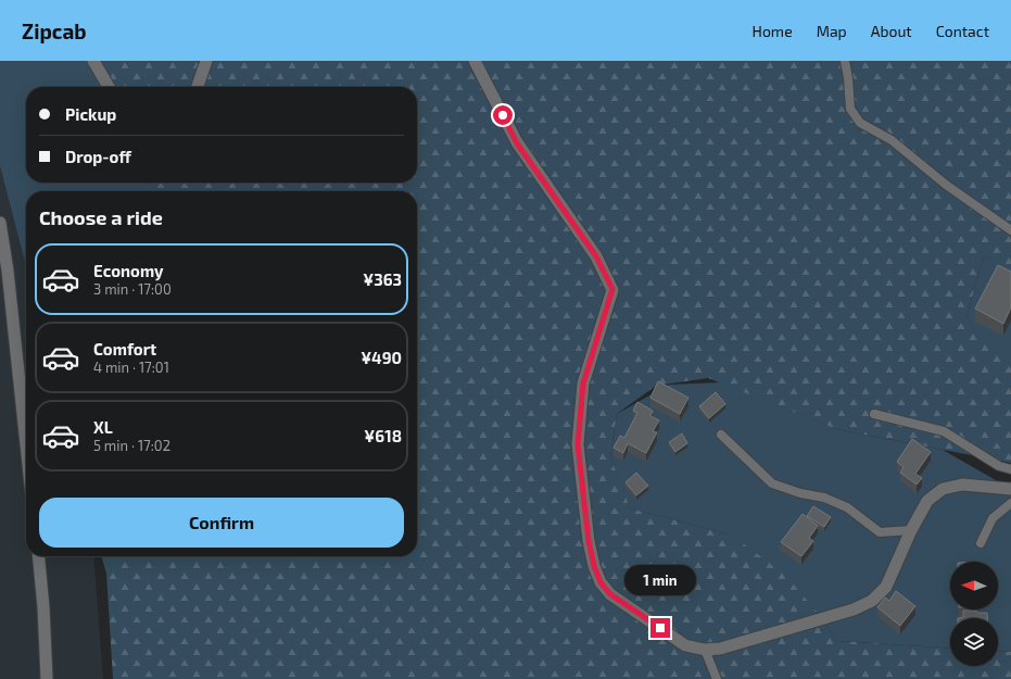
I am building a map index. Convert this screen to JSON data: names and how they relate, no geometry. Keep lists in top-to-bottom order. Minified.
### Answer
{"north":"left","page":{"header":"Zipcab","nav":["Home","Map","About","Contact"],"banner":["Pickup","Drop-off"],"heading":"Choose a ride","list":[{"name":"Economy","note":"3 min · 17:00","value":"¥363"},{"name":"Comfort","note":"4 min · 17:01","value":"¥490"},{"name":"XL","note":"5 min · 17:02","value":"¥618"}],"buttons":"Confirm","bubble":"1 min"}}
